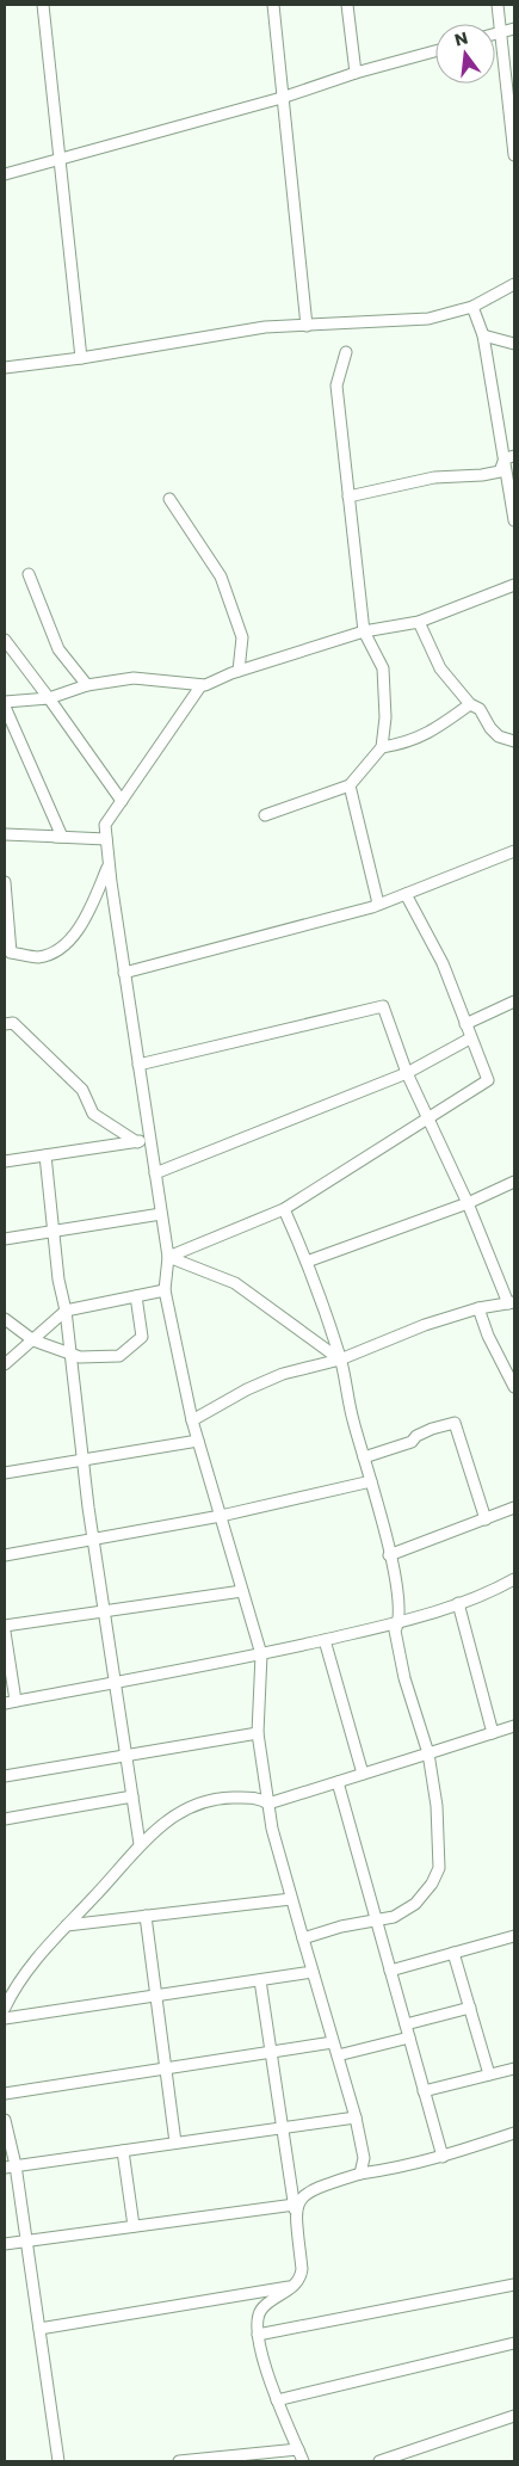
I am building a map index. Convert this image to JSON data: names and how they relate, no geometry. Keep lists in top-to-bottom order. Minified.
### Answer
{"north":"top"}
